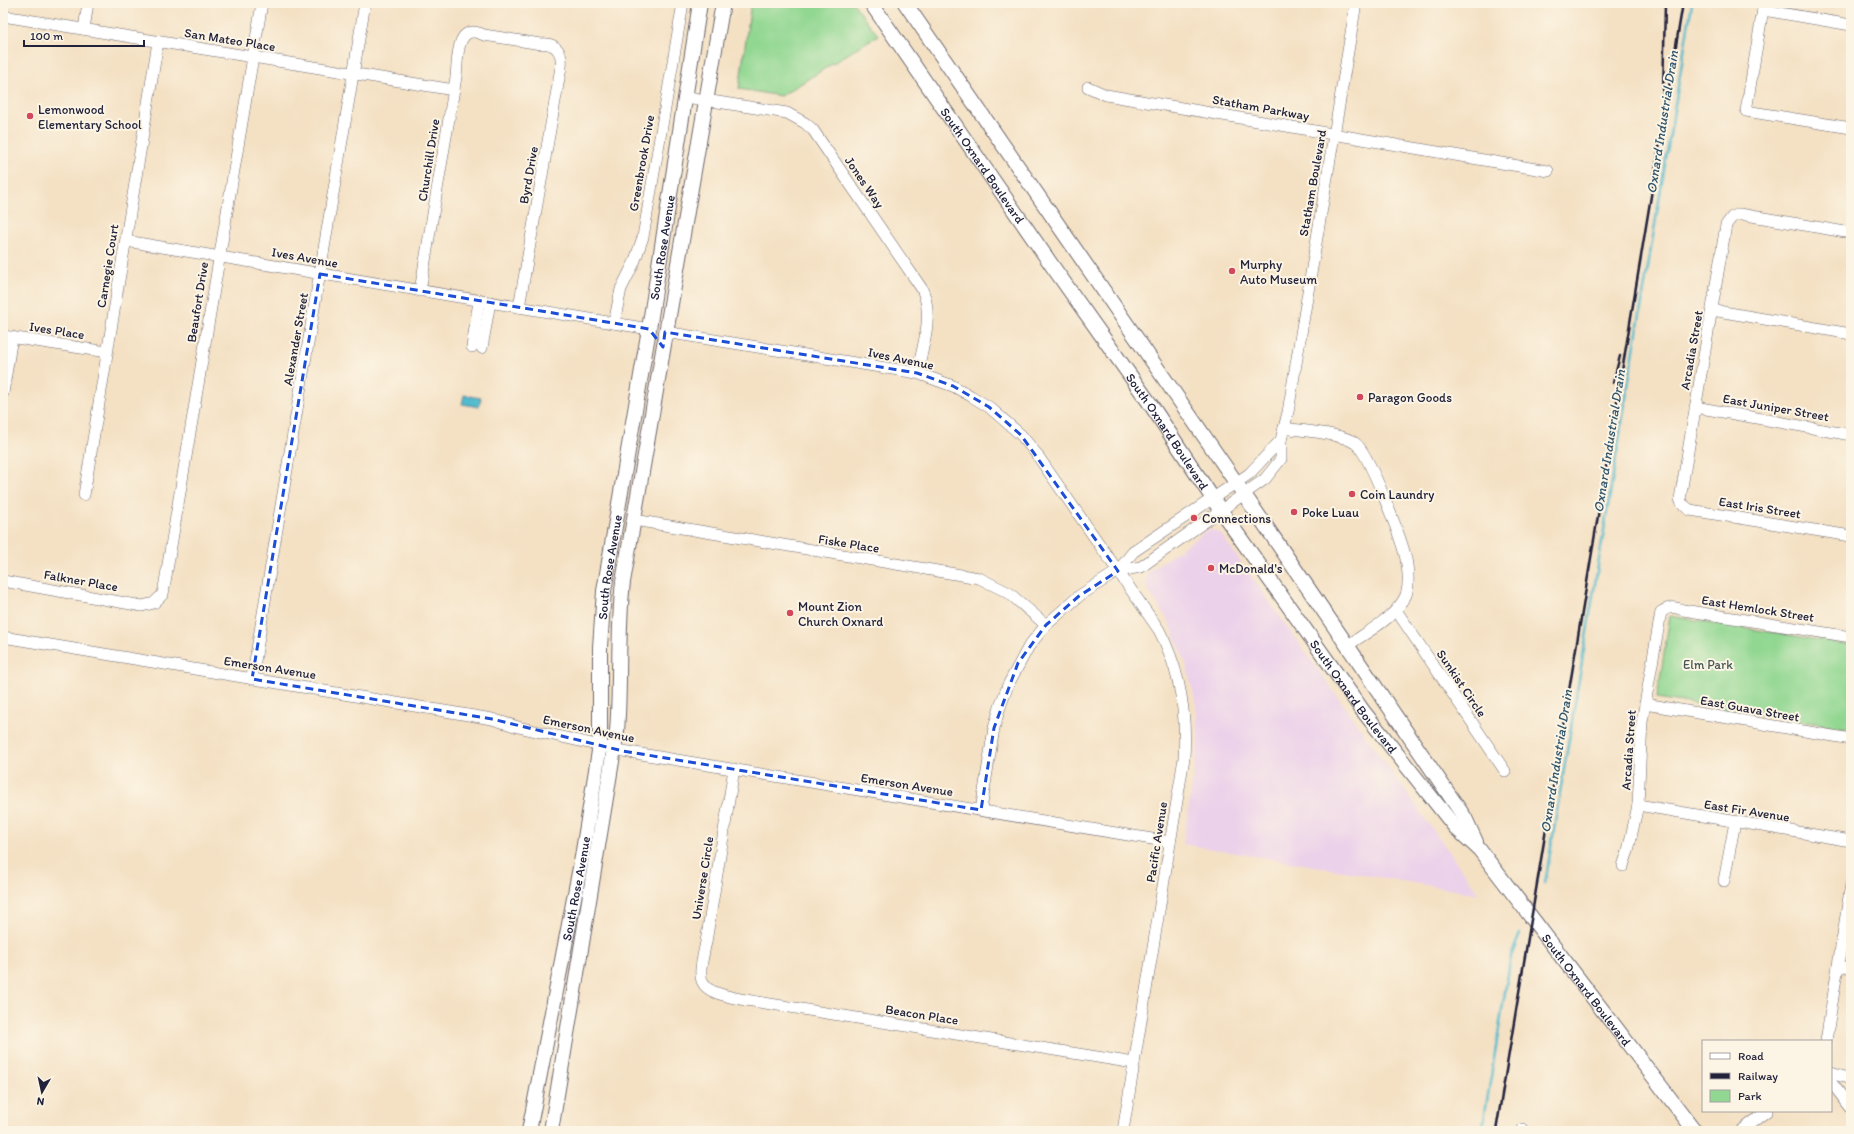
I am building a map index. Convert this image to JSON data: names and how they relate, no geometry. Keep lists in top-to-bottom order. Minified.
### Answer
{"streets":{"main road":["South Oxnard Boulevard","South Rose Avenue"],"street":["San Mateo Place","Statham Parkway","Churchill Drive","Greenbrook Drive","Byrd Drive","Jones Way","Statham Boulevard","Ives Avenue","Carnegie Court","Beaufort Drive","Ives Place","Alexander Street","Arcadia Street","East Juniper Street","East Iris Street","Fiske Place","Falkner Place","East Hemlock Street","Emerson Avenue","Sunkist Circle","East Guava Street","East Fir Avenue","Pacific Avenue","Universe Circle","Beacon Place"]},"crossings":[["San Mateo Place","Churchill Drive"],["San Mateo Place","Carnegie Court"],["San Mateo Place","Beaufort Drive"],["San Mateo Place","Alexander Street"],["Statham Parkway","Statham Boulevard"],["Churchill Drive","Byrd Drive"],["Churchill Drive","Ives Avenue"],["Greenbrook Drive","Ives Avenue"],["South Oxnard Boulevard","Statham Boulevard"],["Byrd Drive","Ives Avenue"],["Jones Way","South Rose Avenue"],["Jones Way","Ives Avenue"],["Statham Boulevard","Ives Avenue"],["Statham Boulevard","Fiske Place"],["Statham Boulevard","Emerson Avenue"],["Statham Boulevard","Pacific Avenue"],["South Rose Avenue","Ives Avenue"],["South Rose Avenue","Fiske Place"],["South Rose Avenue","Emerson Avenue"],["Ives Avenue","Carnegie Court"],["Ives Avenue","Beaufort Drive"],["Ives Avenue","Alexander Street"],["Ives Avenue","Pacific Avenue"],["Carnegie Court","Ives Place"],["Beaufort Drive","Falkner Place"],["Alexander Street","Emerson Avenue"],["Arcadia Street","East Juniper Street"],["Arcadia Street","East Iris Street"],["Arcadia Street","East Hemlock Street"],["Arcadia Street","East Guava Street"],["Arcadia Street","East Fir Avenue"],["Emerson Avenue","Pacific Avenue"],["Emerson Avenue","Universe Circle"],["Pacific Avenue","Beacon Place"],["Universe Circle","Beacon Place"]],"water":["Oxnard Industrial Drain"],"parks":["Elm Park"],"places":["Lemonwood Elementary School","Murphy Auto Museum","Paragon Goods","Coin Laundry","Poke Luau","Connections","McDonald's","Mount Zion Church Oxnard"],"legend":["Road","Railway","Park"],"scale_bar":"100 m","north":"bottom"}
